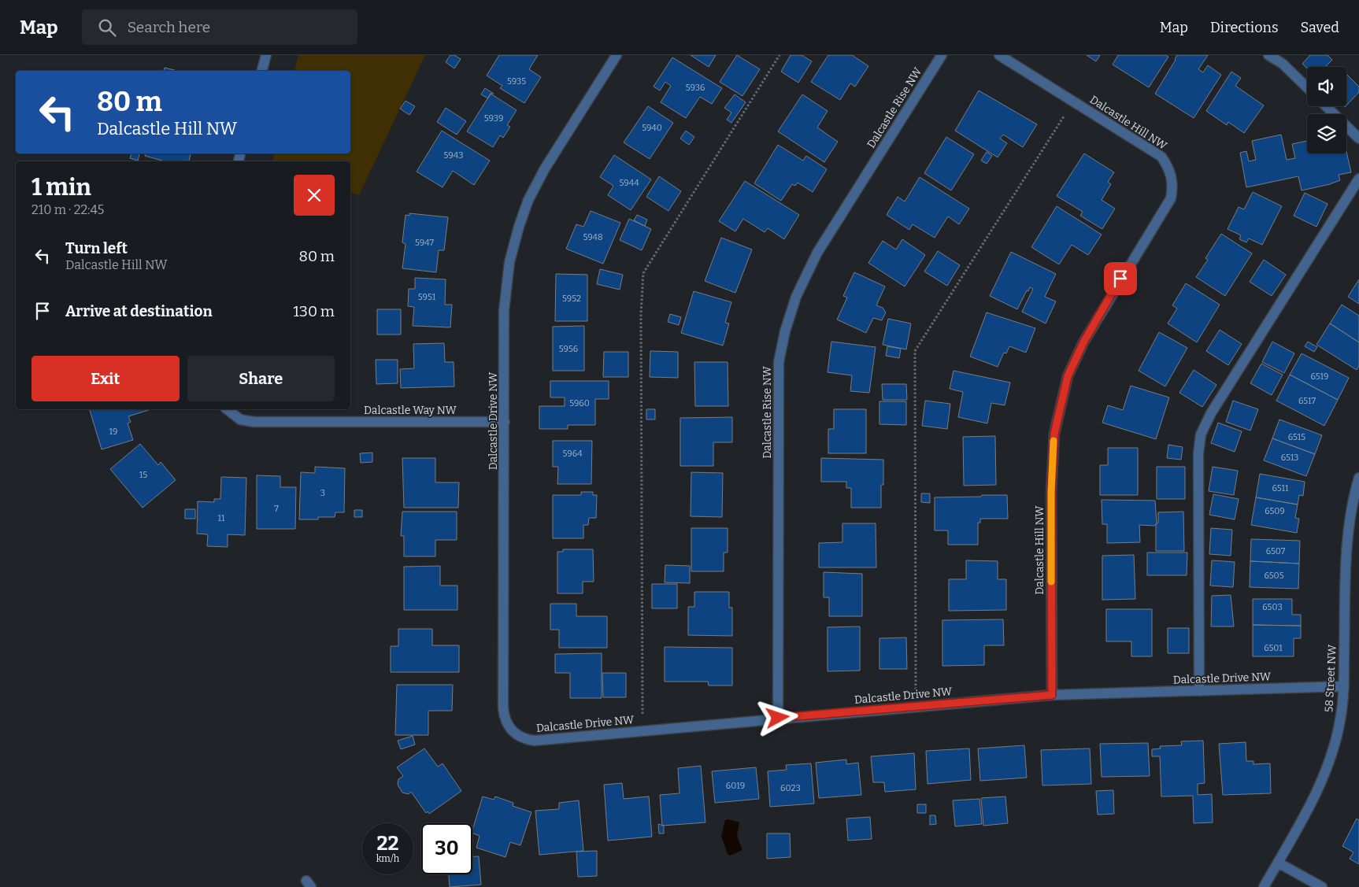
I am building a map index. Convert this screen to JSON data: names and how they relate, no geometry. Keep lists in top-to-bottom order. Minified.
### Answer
{"streets":{"street":["Dalcastle Rise NW","Dalcastle Hill NW","Dalcastle Way NW","Dalcastle Drive NW","58 Street NW"]},"crossings":[["Dalcastle Rise NW","Dalcastle Drive NW"],["Dalcastle Hill NW","Dalcastle Drive NW"],["Dalcastle Way NW","Dalcastle Drive NW"],["Dalcastle Drive NW","58 Street NW"]],"house_numbers":["5935","5936","5939","5940","5943","5944","5948","5947","5951","5952","5956","6519","6517","5960","19","6515","5964","6513","15","6511","3","7","6509","11","6507","6505","6503","6501","6019","6023"],"page":{"header":"Map","search":"Search here","nav":["Map","Directions","Saved"],"turn":["80 m","Dalcastle Hill NW"],"heading":["1 min","210 m · 22:45"],"list":[{"name":"Turn left","note":"Dalcastle Hill NW","value":"80 m"},{"name":"Arrive at destination","value":"130 m"}],"buttons":["Exit","Share"],"speed":"22 km/h","limit":"30"}}
